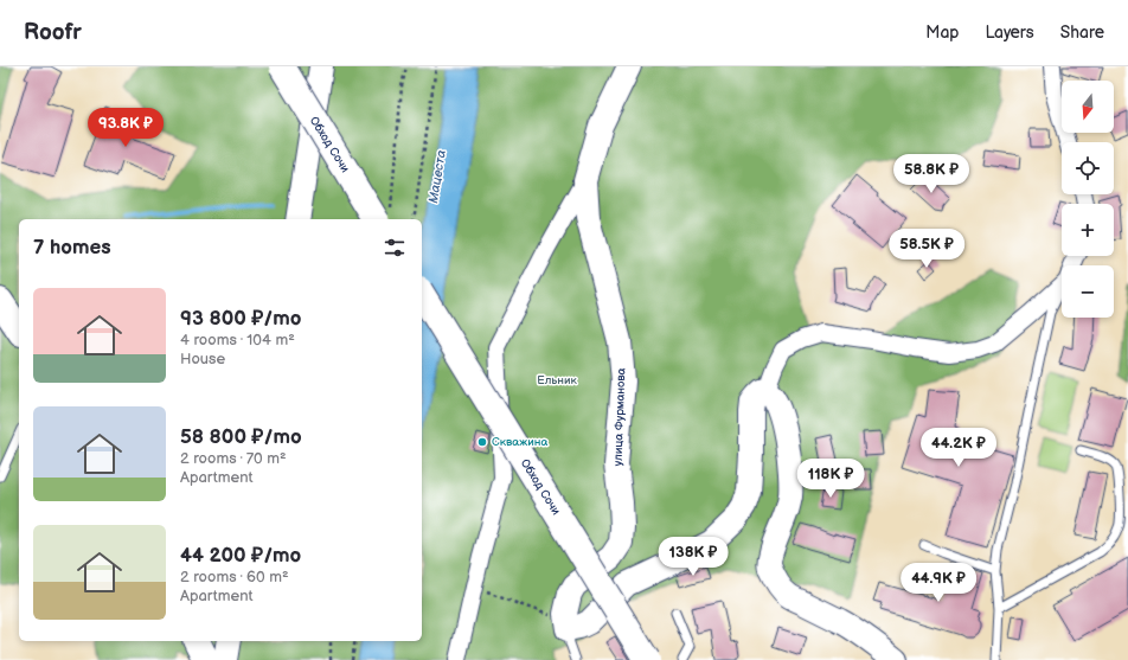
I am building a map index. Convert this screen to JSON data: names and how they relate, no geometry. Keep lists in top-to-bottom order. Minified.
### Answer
{"streets":{"highway":["Обход Сочи"],"street":["улица Фурманова"]},"water":["Мацеста"],"parks":["Ельник"],"places":["Скважина"],"north":"bottom","page":{"header":"Roofr","nav":["Map","Layers","Share"],"map_buttons":["+","−"],"price":["93.8K ₽","58.8K ₽","58.5K ₽","44.2K ₽","118K ₽","138K ₽","44.9K ₽"],"heading":"7 homes","list":[{"name":"93 800 ₽/mo","note":"4 rooms · 104 m² · House"},{"name":"58 800 ₽/mo","note":"2 rooms · 70 m² · Apartment"},{"name":"44 200 ₽/mo","note":"2 rooms · 60 m² · Apartment"}]}}
